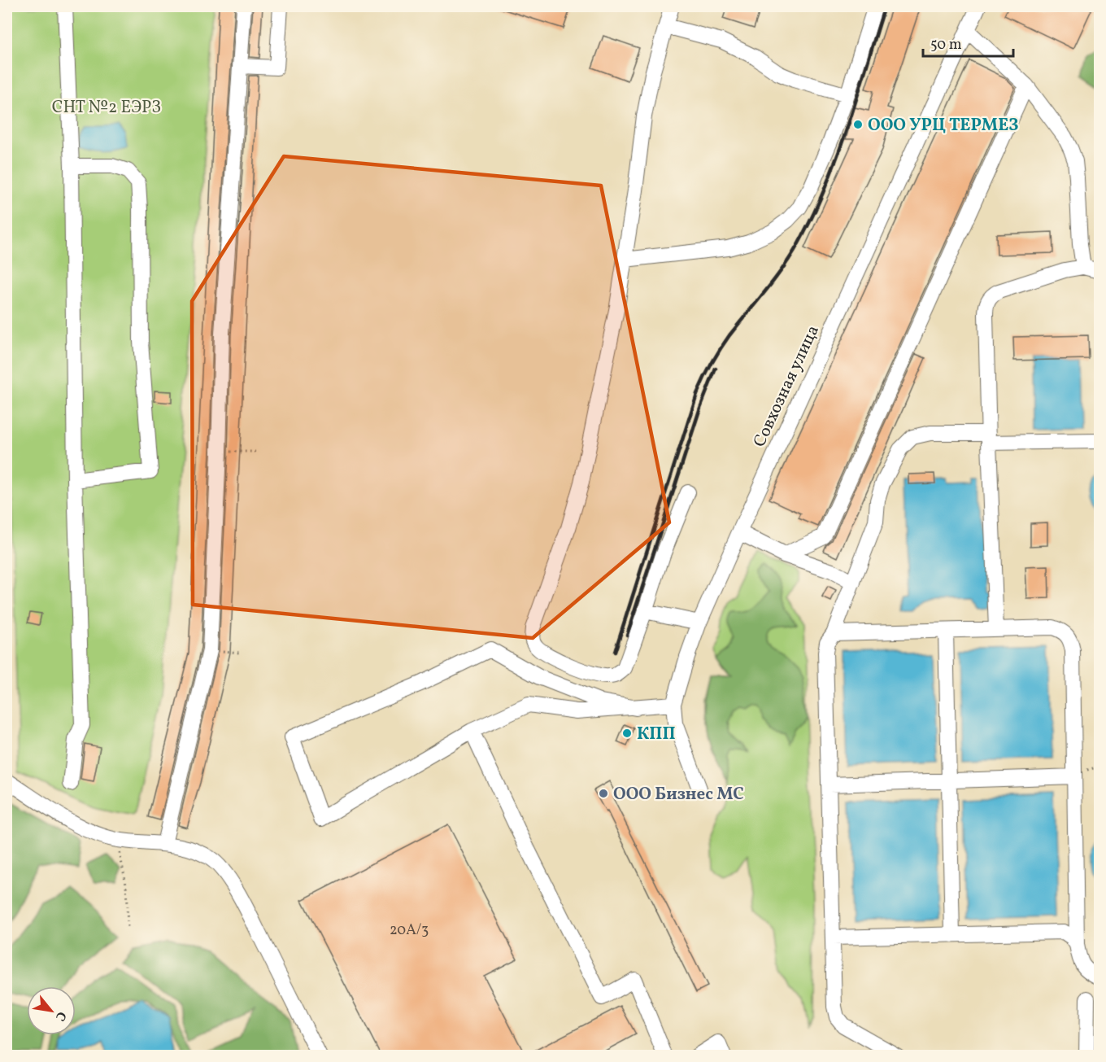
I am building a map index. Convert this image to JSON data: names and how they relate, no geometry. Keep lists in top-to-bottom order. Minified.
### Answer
{"streets":{"street":["Совхозная улица"]},"parks":["СНТ №2 ЕЭРЗ"],"places":["ООО УРЦ ТЕРМЕЗ","КПП","ООО Бизнес МС"],"house_numbers":["20А/3"],"scale_bar":"50 m","north":"bottom right"}
